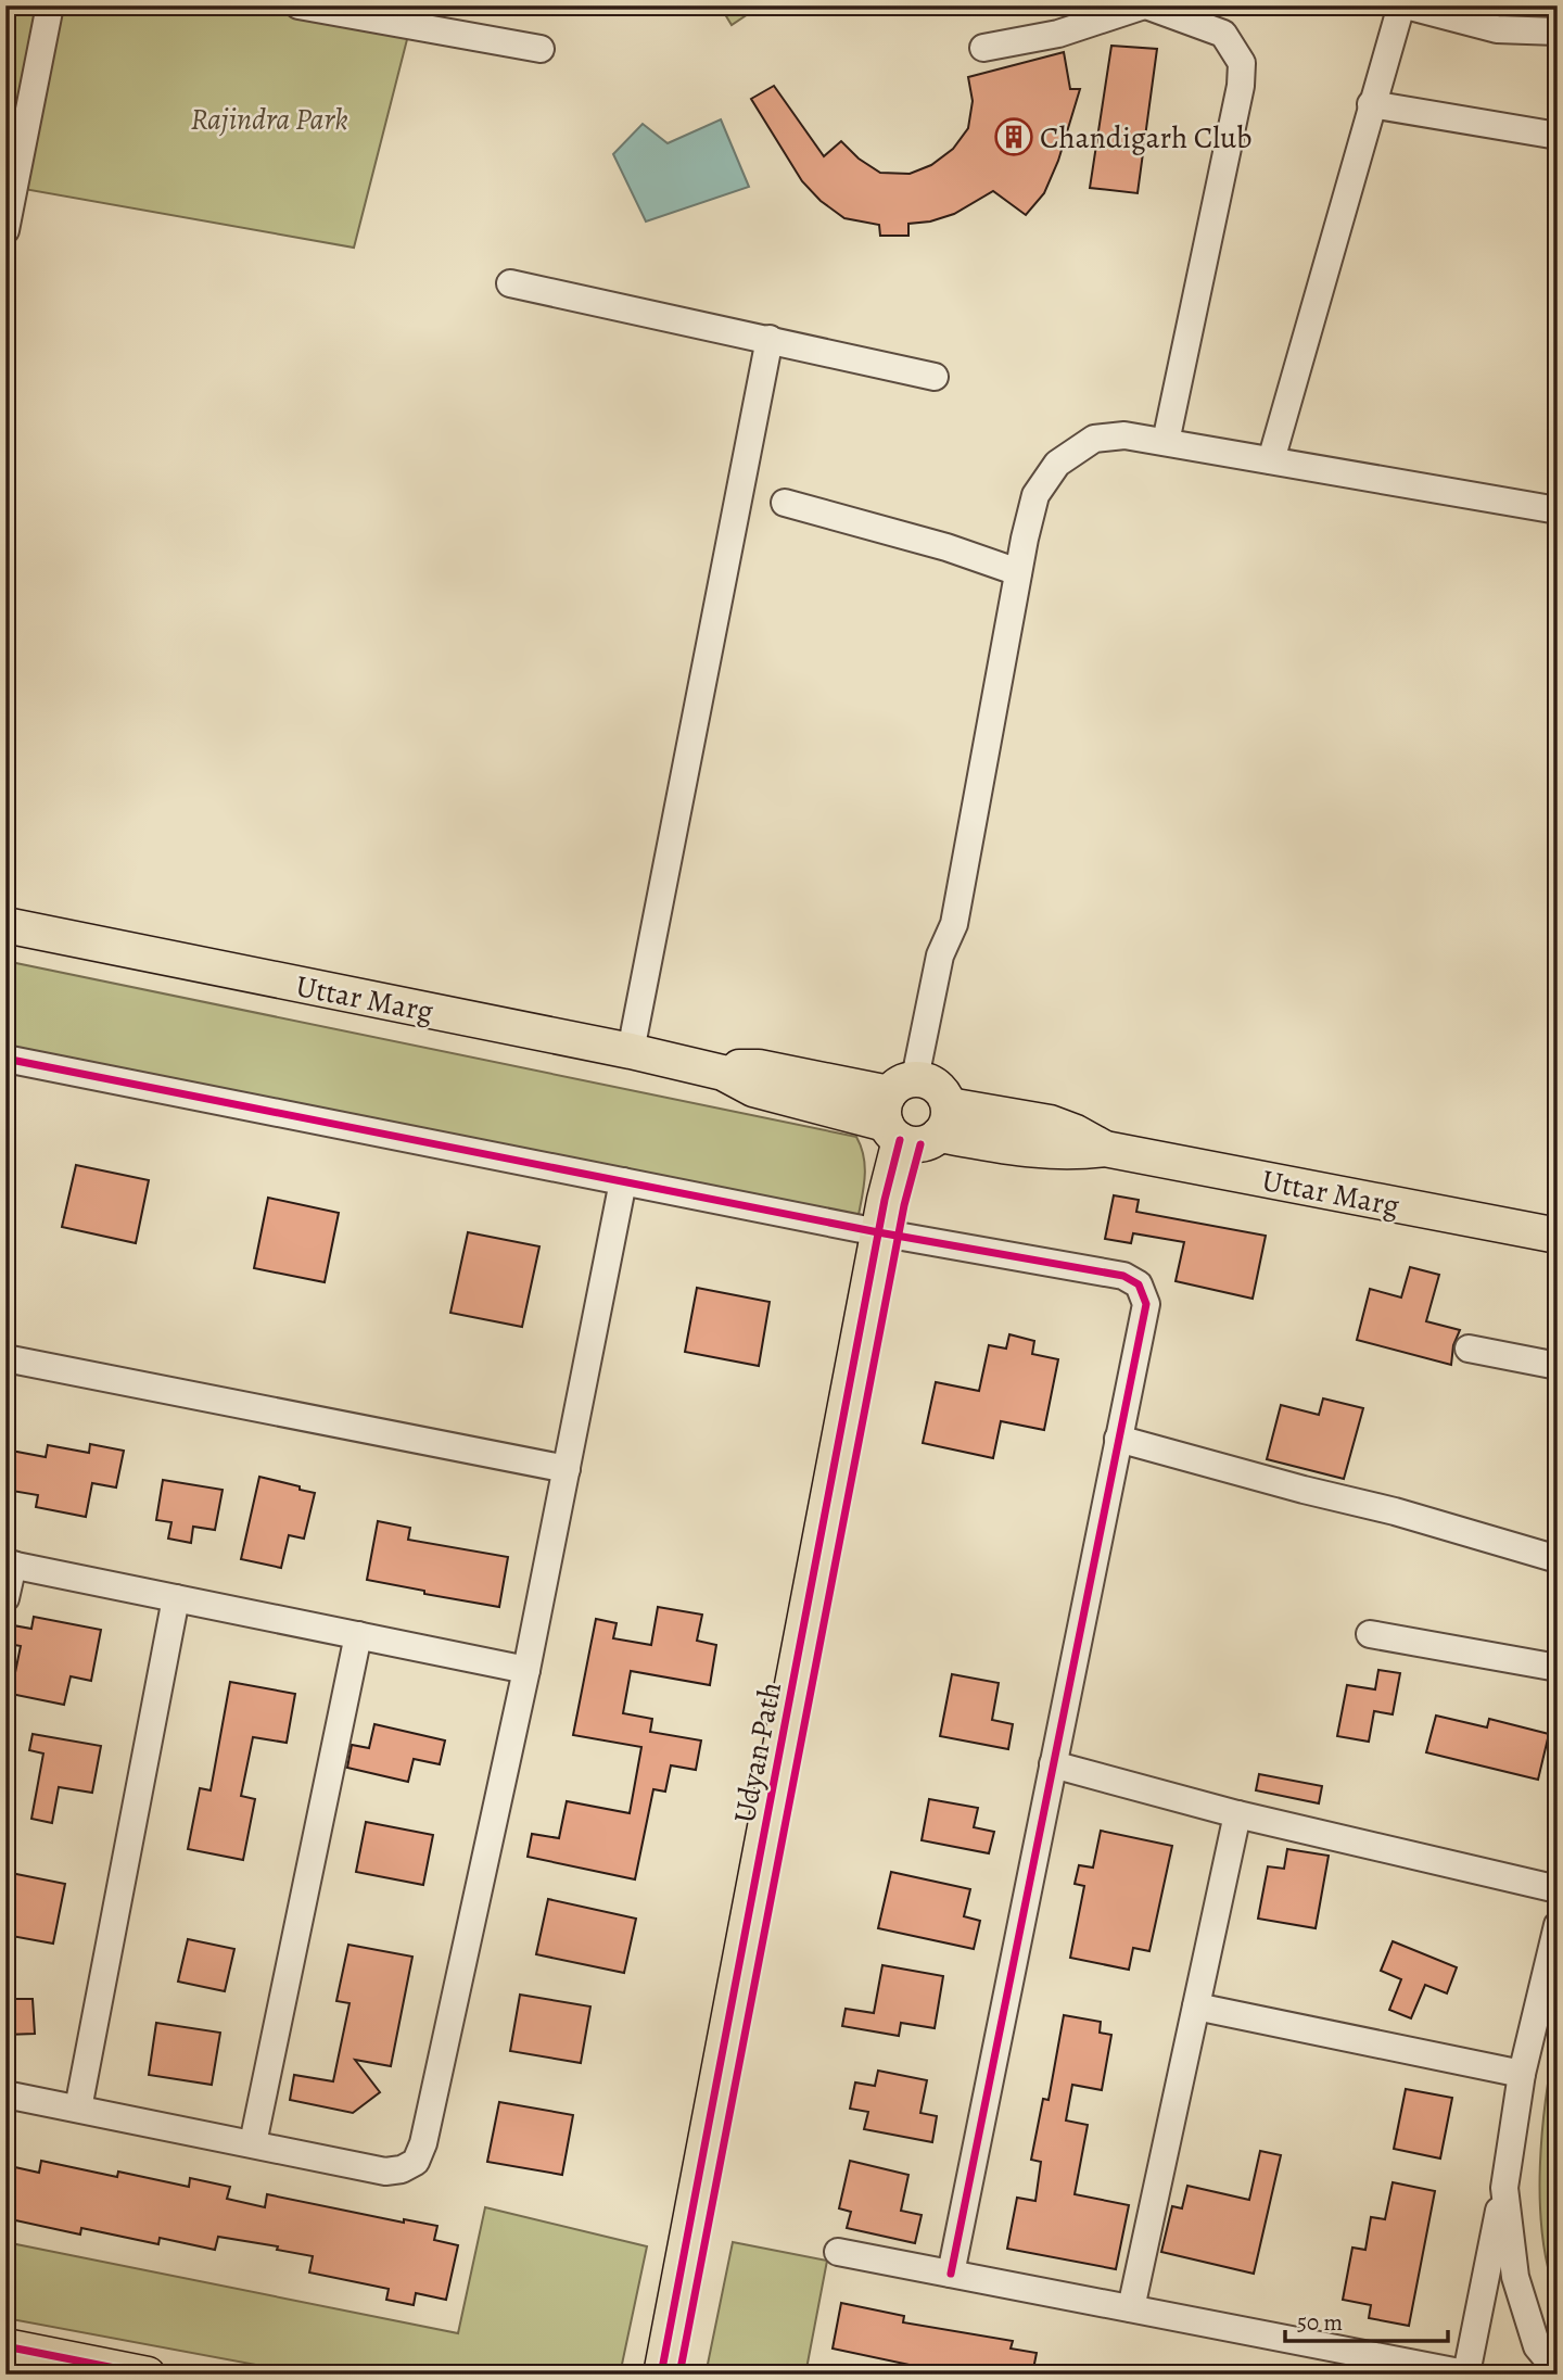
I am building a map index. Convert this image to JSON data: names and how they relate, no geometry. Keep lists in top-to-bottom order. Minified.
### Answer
{"streets":{"main road":["Uttar Marg","Udyan Path"]},"crossings":[["Uttar Marg","Udyan Path"]],"parks":["Rajindra Park"],"places":{"building":["Chandigarh Club"]},"scale_bar":"50 m"}
